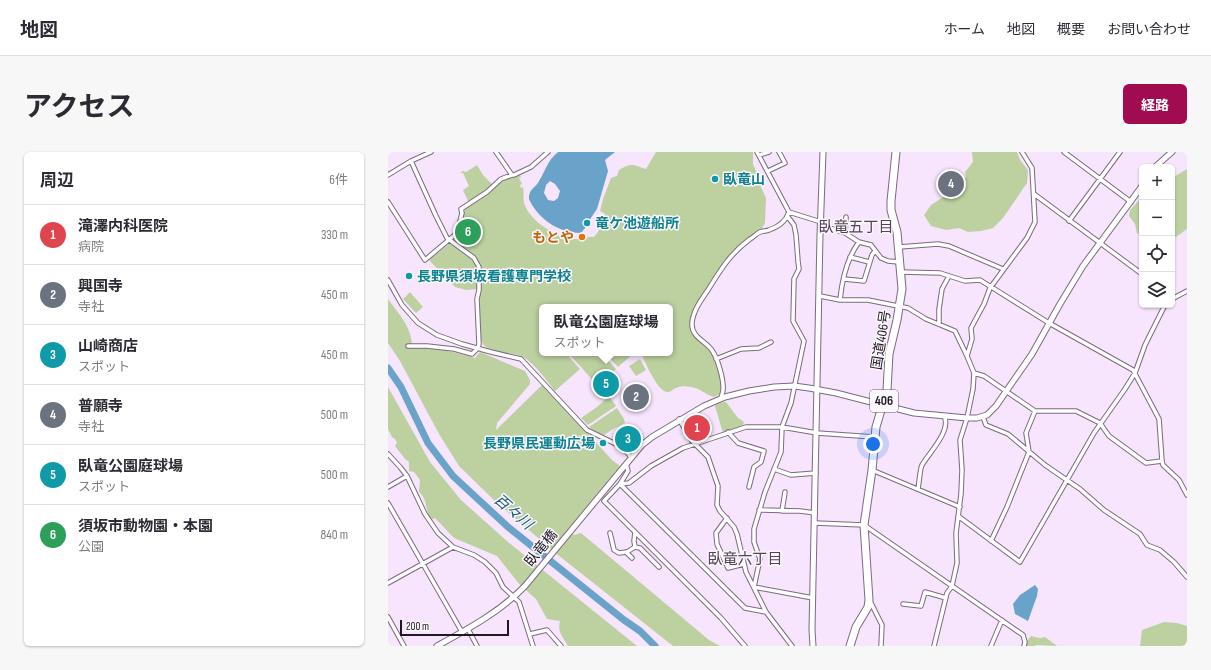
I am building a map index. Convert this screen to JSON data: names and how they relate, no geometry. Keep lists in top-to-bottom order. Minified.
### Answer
{"streets":{"highway":["国道406号","406"],"street":["臥竜橋"]},"crossings":[["国道406号","臥竜橋"]],"districts":["臥竜五丁目","臥竜六丁目"],"water":["百々川"],"places":["臥竜山","竜ケ池遊船所","もとや","長野県須坂看護専門学校","長野県民運動広場"],"scale_bar":"200 m","page":{"header":"地図","nav":["ホーム","地図","概要","お問い合わせ"],"title":"アクセス","buttons":"経路","heading":["周辺","6件"],"map_buttons":["+","−"],"pins":["4","6","5","2","1","3"],"list":[{"mark":"1","name":"滝澤内科医院","note":"病院","value":"330 m"},{"mark":"2","name":"興国寺","note":"寺社","value":"450 m"},{"mark":"3","name":"山崎商店","note":"スポット","value":"450 m"},{"mark":"4","name":"普願寺","note":"寺社","value":"500 m"},{"mark":"5","name":"臥竜公園庭球場","note":"スポット","value":"500 m"},{"mark":"6","name":"須坂市動物園・本園","note":"公園","value":"840 m"}],"popup":["臥竜公園庭球場","スポット"],"scale":"200 m"}}
